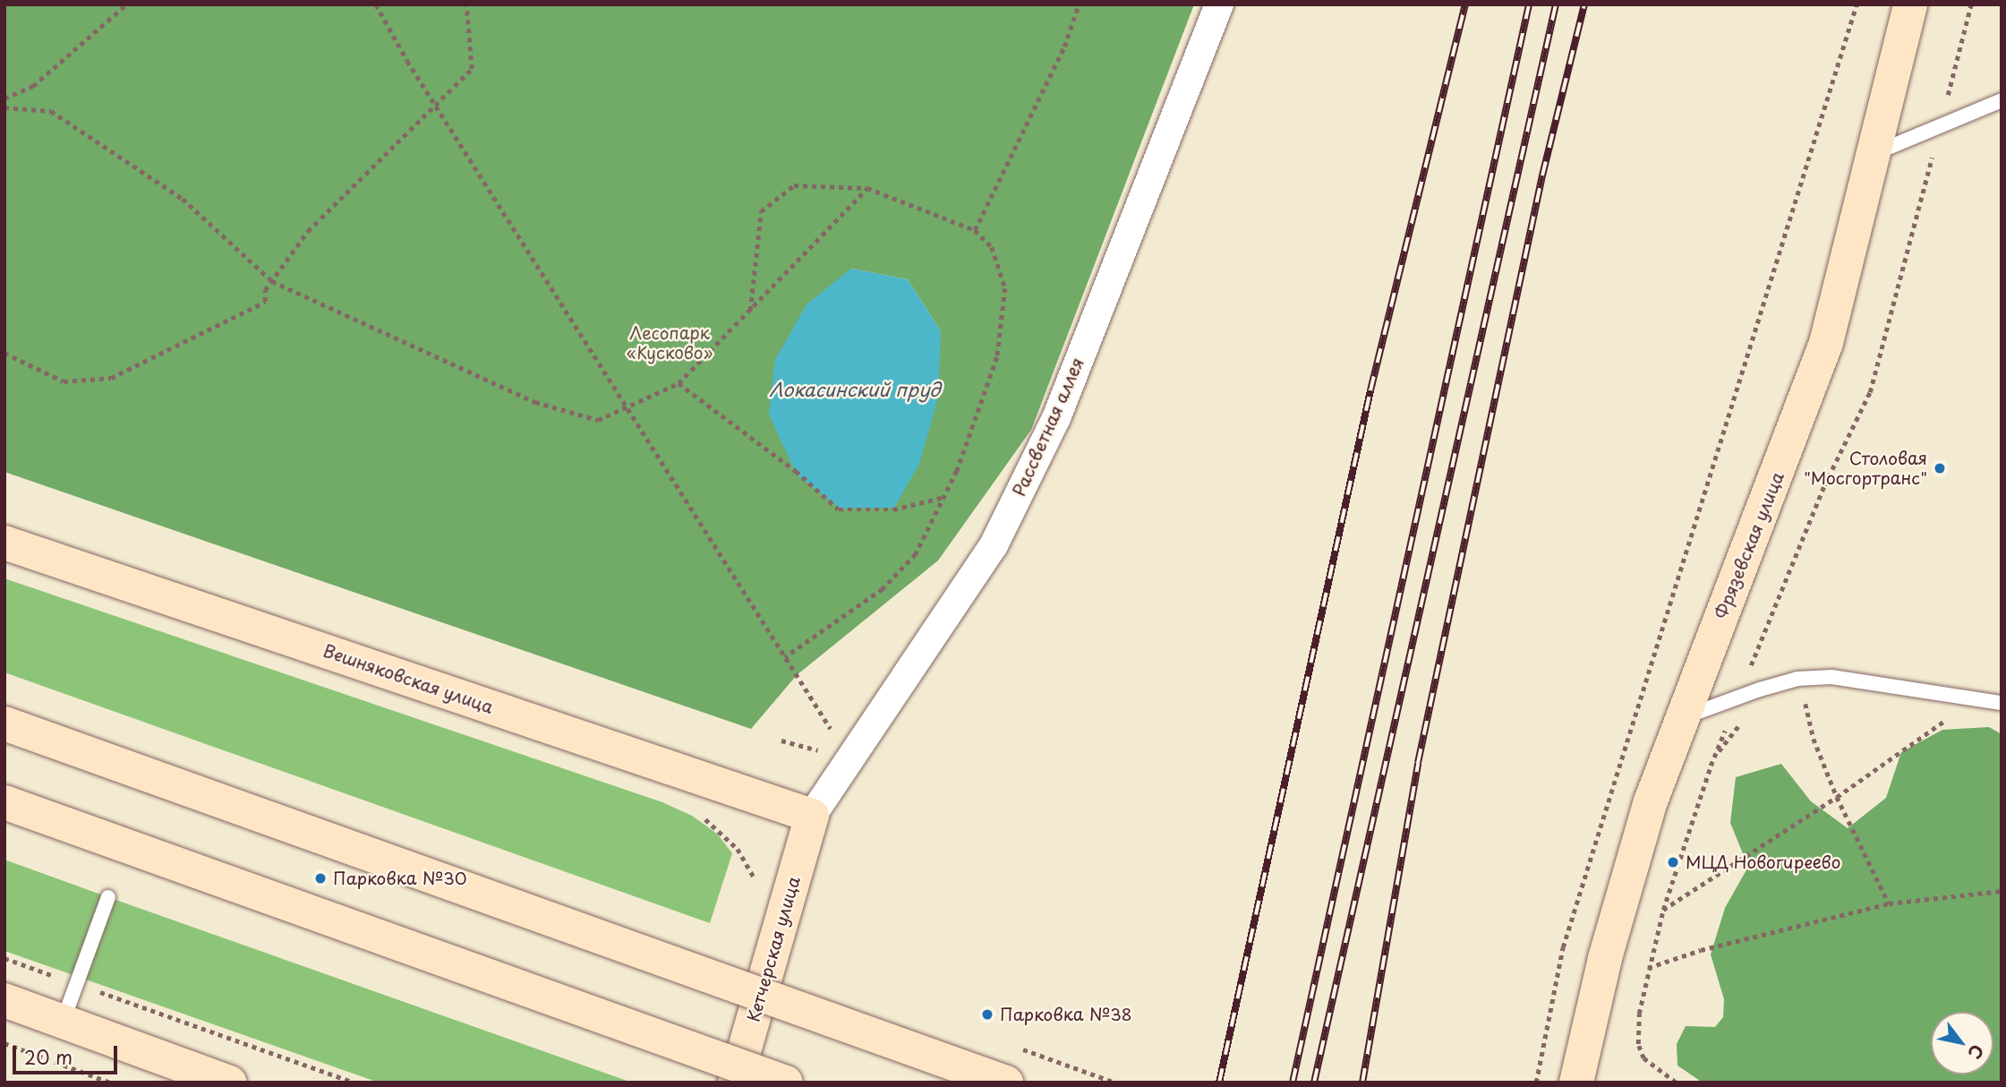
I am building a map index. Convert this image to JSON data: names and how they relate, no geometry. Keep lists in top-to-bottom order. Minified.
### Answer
{"streets":{"main road":["Фрязевская улица","Вешняковская улица","Кетчерская улица"],"street":["Рассветная аллея"]},"crossings":[["Рассветная аллея","Вешняковская улица"],["Рассветная аллея","Кетчерская улица"],["Вешняковская улица","Кетчерская улица"]],"water":["Локасинский пруд"],"parks":["Лесопарк «Кусково»"],"places":["Столовая \"Мосгортранс\"","МЦД Новогиреево","Парковка №30","Парковка №38"],"scale_bar":"20 m","north":"bottom right"}
